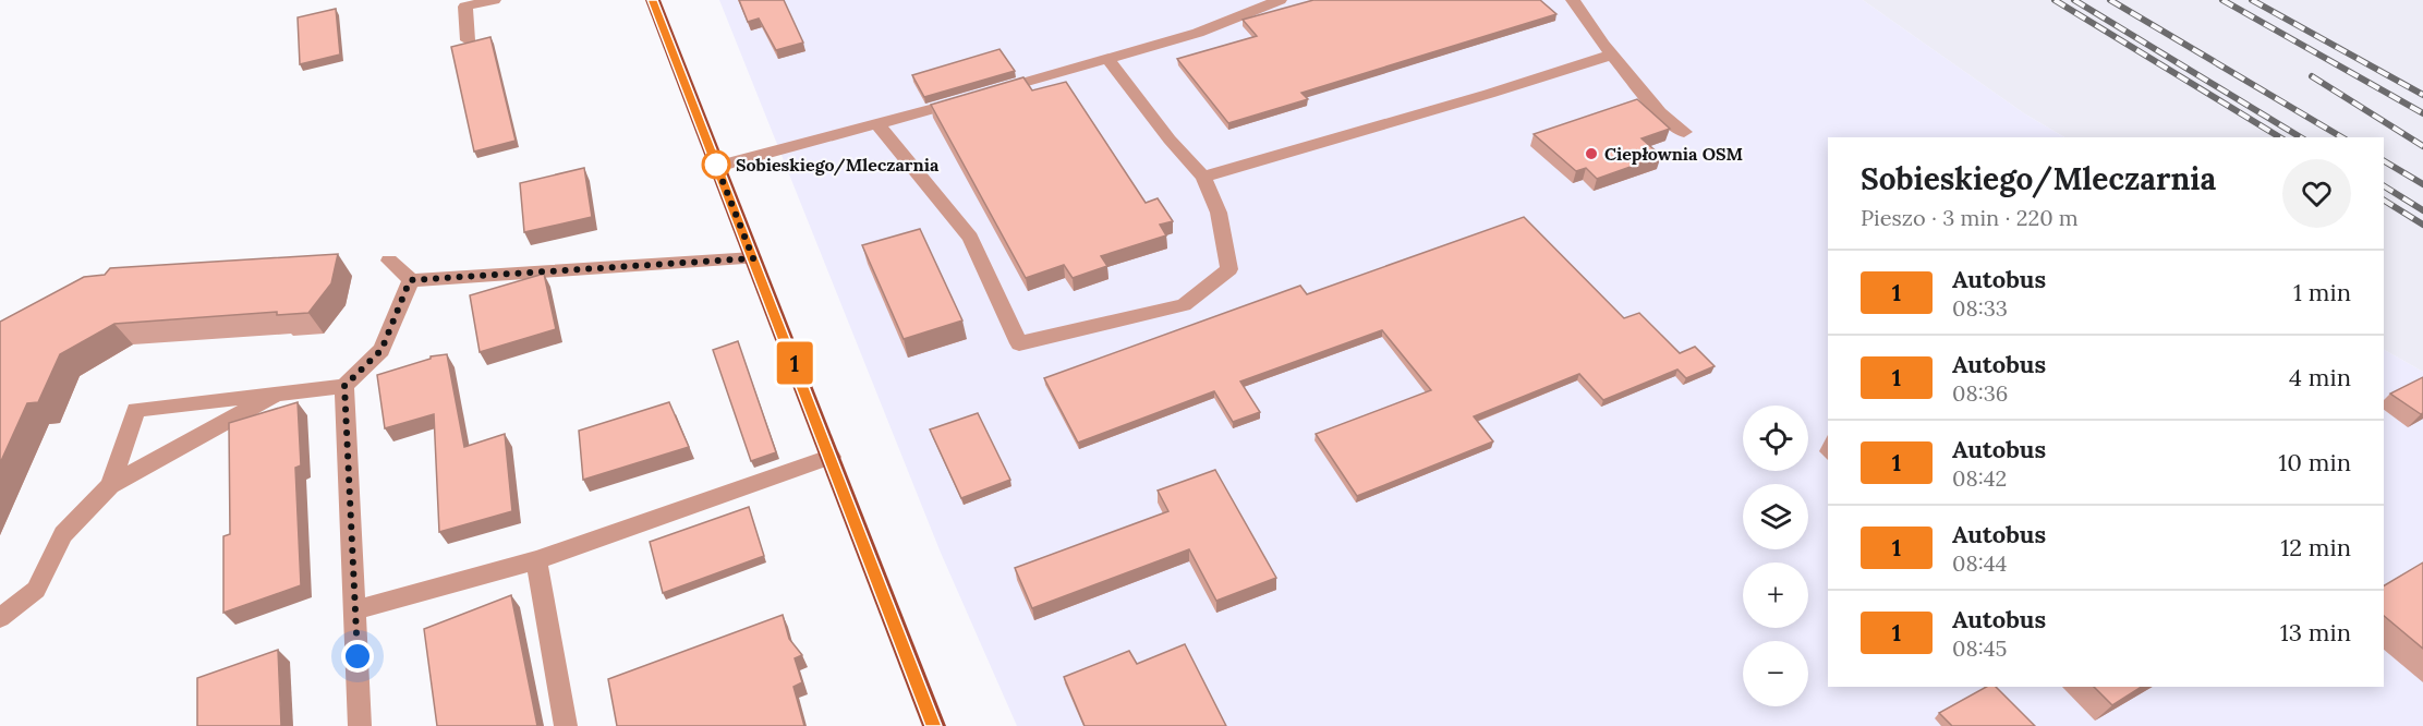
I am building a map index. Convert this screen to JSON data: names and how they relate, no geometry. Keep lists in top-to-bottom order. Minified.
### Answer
{"places":["Ciepłownia OSM","Sobieskiego/Mleczarnia"],"lines":["bus line 1"],"page":{"on_map":"1","heading":["Sobieskiego/Mleczarnia","Pieszo · 3 min · 220 m"],"list":[{"mark":"1","name":"Autobus","note":"08:33","value":"1 min"},{"mark":"1","name":"Autobus","note":"08:36","value":"4 min"},{"mark":"1","name":"Autobus","note":"08:42","value":"10 min"},{"mark":"1","name":"Autobus","note":"08:44","value":"12 min"},{"mark":"1","name":"Autobus","note":"08:45","value":"13 min"}],"map_buttons":["+","−"]}}
